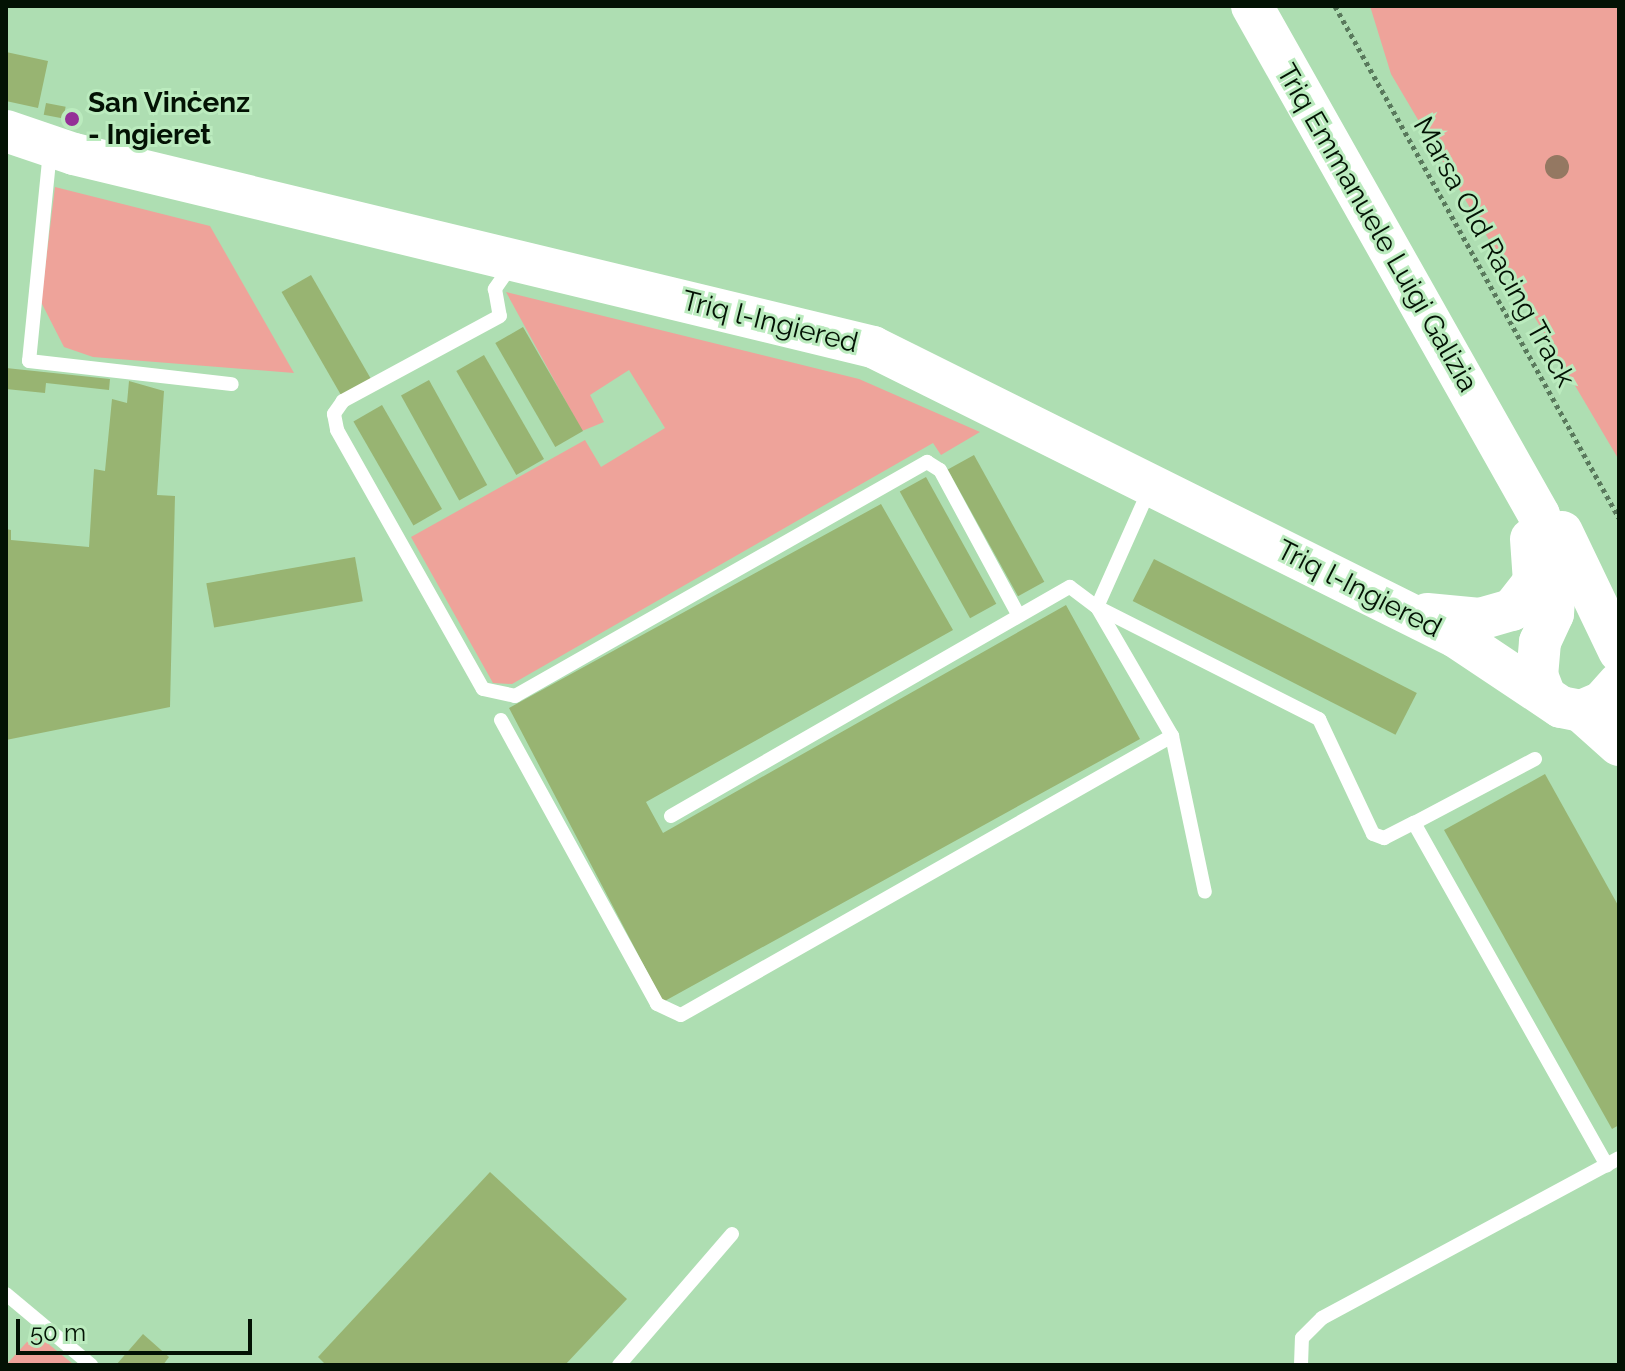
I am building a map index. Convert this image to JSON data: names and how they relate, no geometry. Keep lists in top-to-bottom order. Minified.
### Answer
{"streets":{"main road":["Triq Emmanuele Luigi Galizia","Triq l-Ingiered"],"path":["Marsa Old Racing Track"]},"crossings":[["Triq Emmanuele Luigi Galizia","Triq l-Ingiered"]],"places":["San Vinċenz - Ingieret"],"scale_bar":"50 m"}
